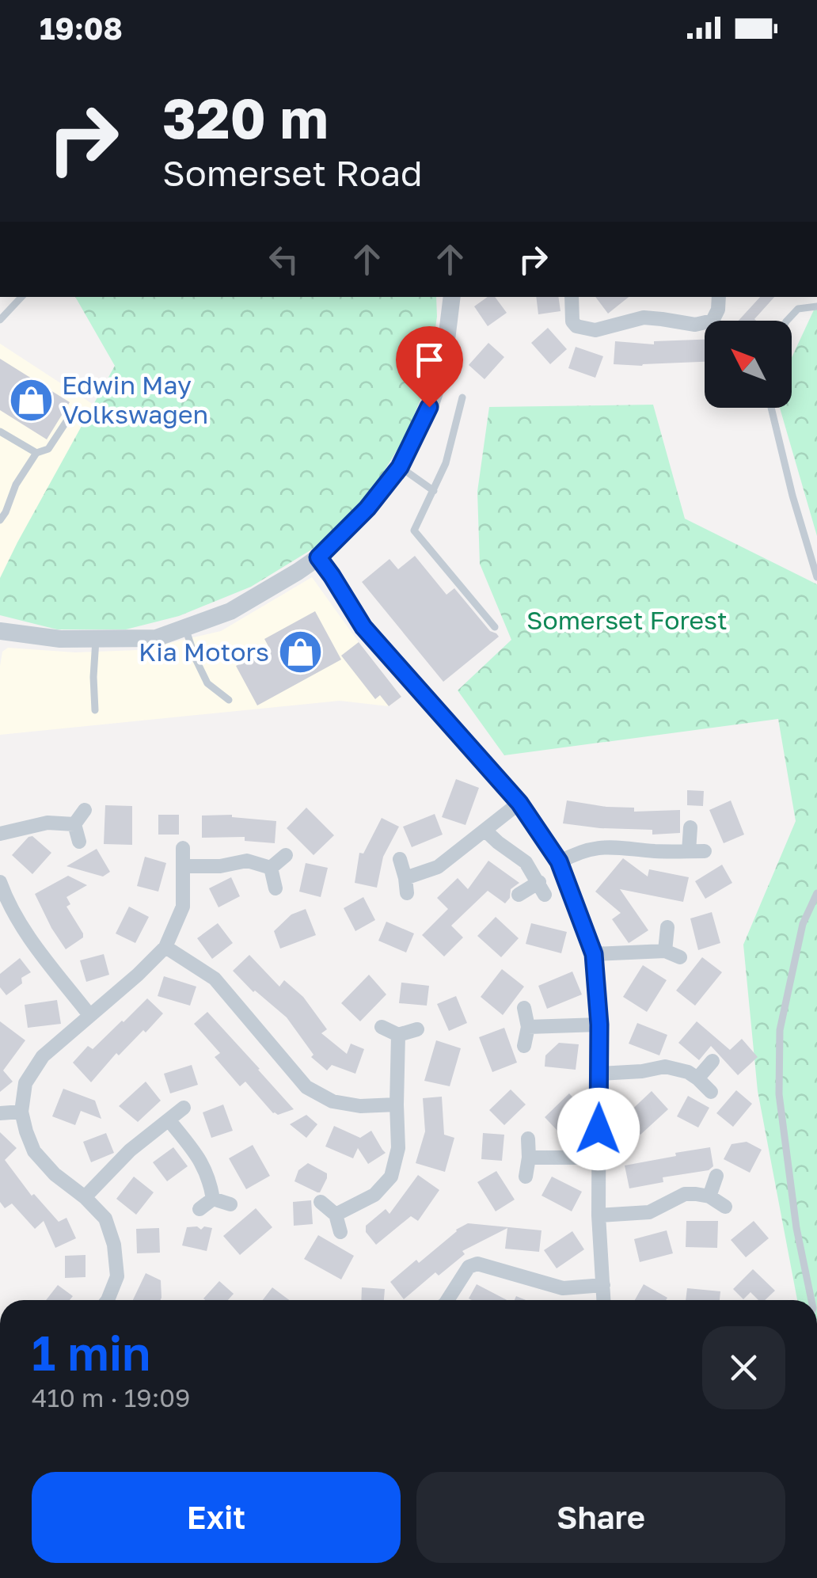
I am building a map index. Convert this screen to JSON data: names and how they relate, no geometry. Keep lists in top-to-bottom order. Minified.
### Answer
{"parks":["Somerset Forest"],"places":{"shop":["Edwin May Volkswagen","Kia Motors"]},"north":"top left","page":{"status":"19:08","turn":["320 m","Somerset Road"],"heading":["1 min","410 m · 19:09"],"buttons":["Exit","Share"]}}
